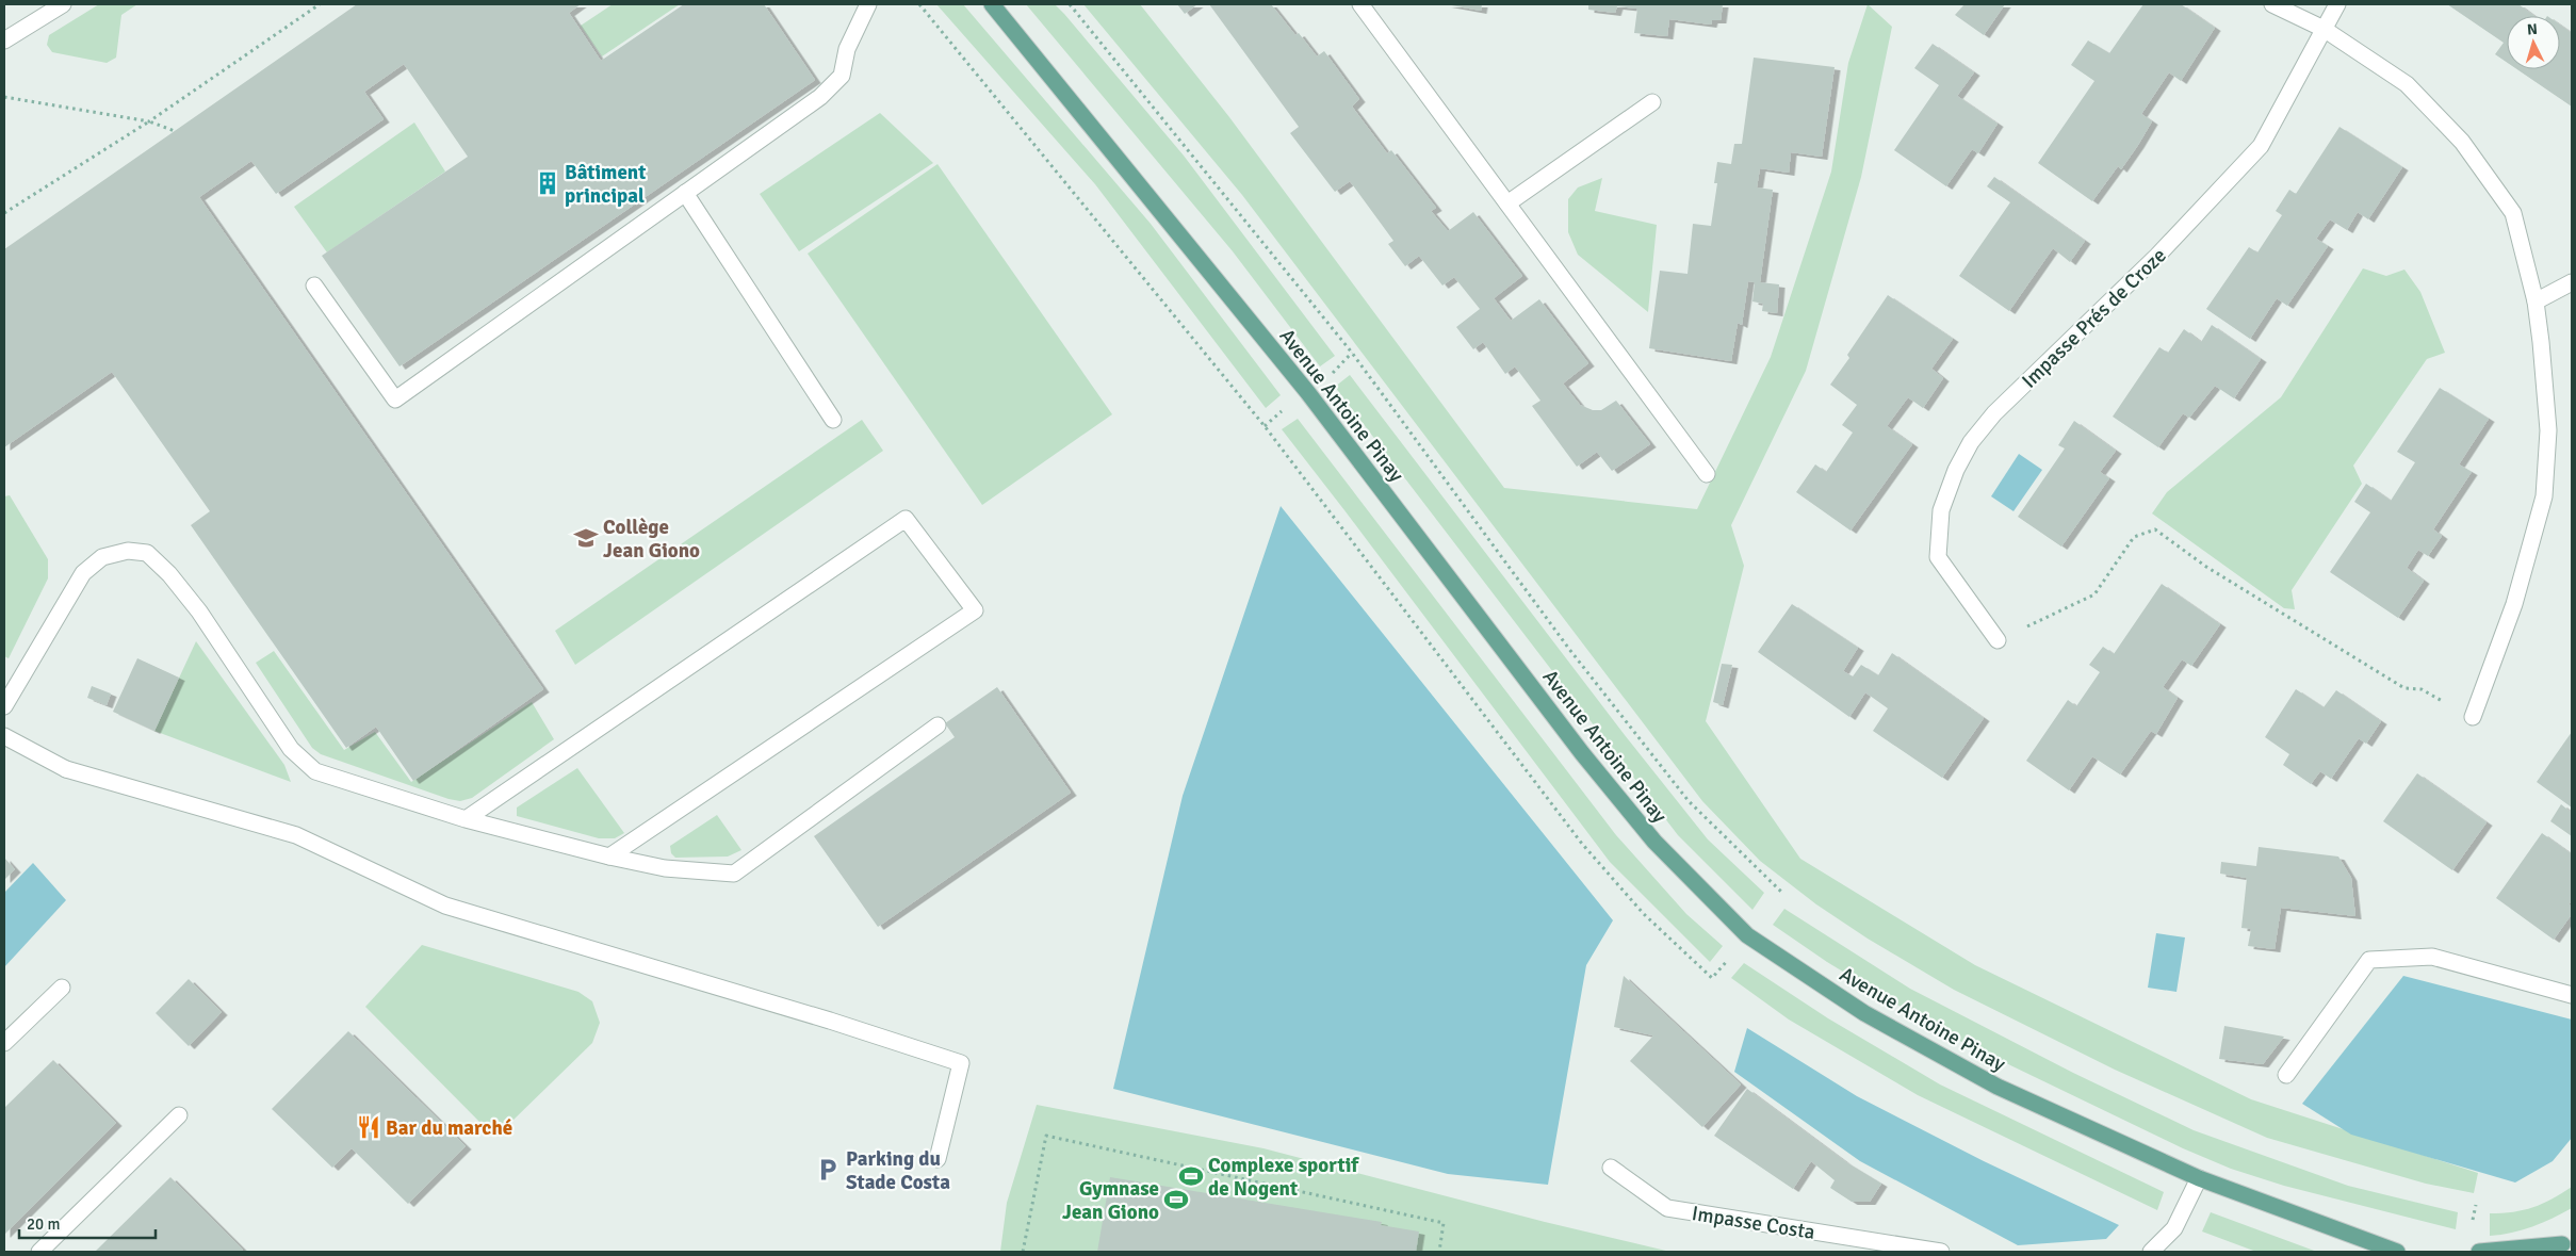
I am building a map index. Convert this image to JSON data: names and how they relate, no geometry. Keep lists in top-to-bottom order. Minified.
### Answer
{"streets":{"main road":["Avenue Antoine Pinay"],"street":["Impasse Prés de Croze","Impasse Costa"]},"places":{"building":["Bâtiment principal"],"school or university":["Collège Jean Giono"],"restaurant":["Bar du marché"],"parking":["Parking du Stade Costa"],"sports":["Complexe sportif de Nogent","Gymnase Jean Giono"]},"scale_bar":"20 m","north":"top"}
